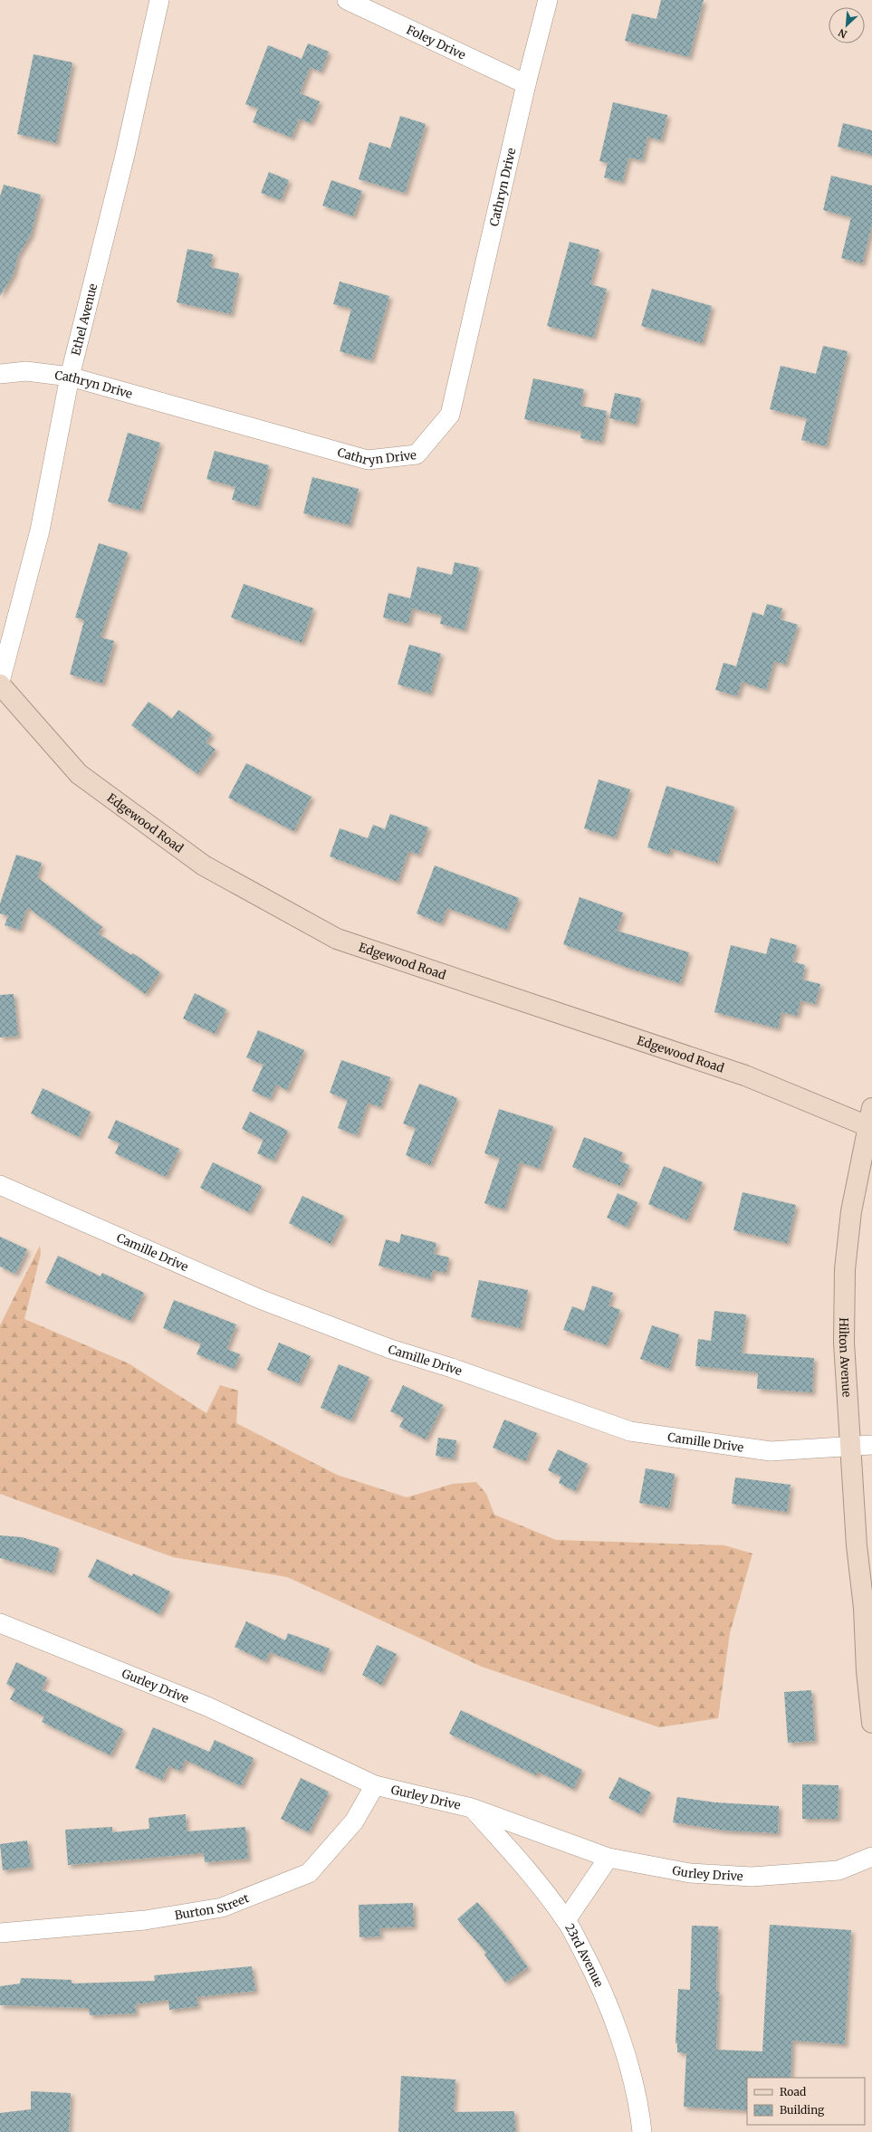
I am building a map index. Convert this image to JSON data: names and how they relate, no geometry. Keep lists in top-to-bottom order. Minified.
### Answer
{"streets":{"street":["Foley Drive","Cathryn Drive","Ethel Avenue","Edgewood Road","Camille Drive","Hilton Avenue","Gurley Drive","Burton Street","23rd Avenue"]},"crossings":[["Foley Drive","Cathryn Drive"],["Cathryn Drive","Ethel Avenue"],["Edgewood Road","Hilton Avenue"],["Camille Drive","Hilton Avenue"],["Gurley Drive","Burton Street"],["Gurley Drive","23rd Avenue"]],"legend":["Road","Building"],"north":"bottom left"}
